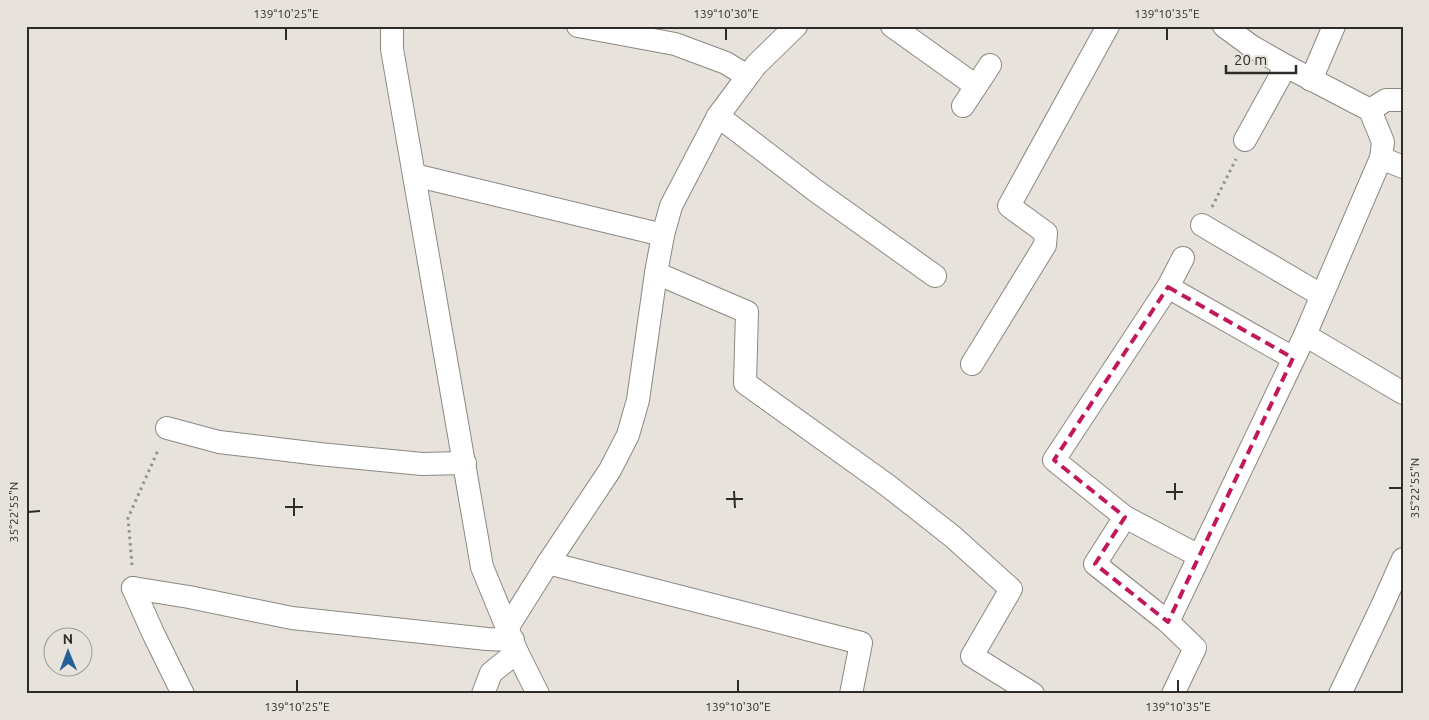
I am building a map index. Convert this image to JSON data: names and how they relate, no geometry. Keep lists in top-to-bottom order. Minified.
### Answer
{"scale_bar":"20 m","north":"top","coordinates":["139°10'25\"E","139°10'30\"E","139°10'35\"E","35°22'55\"N"]}
